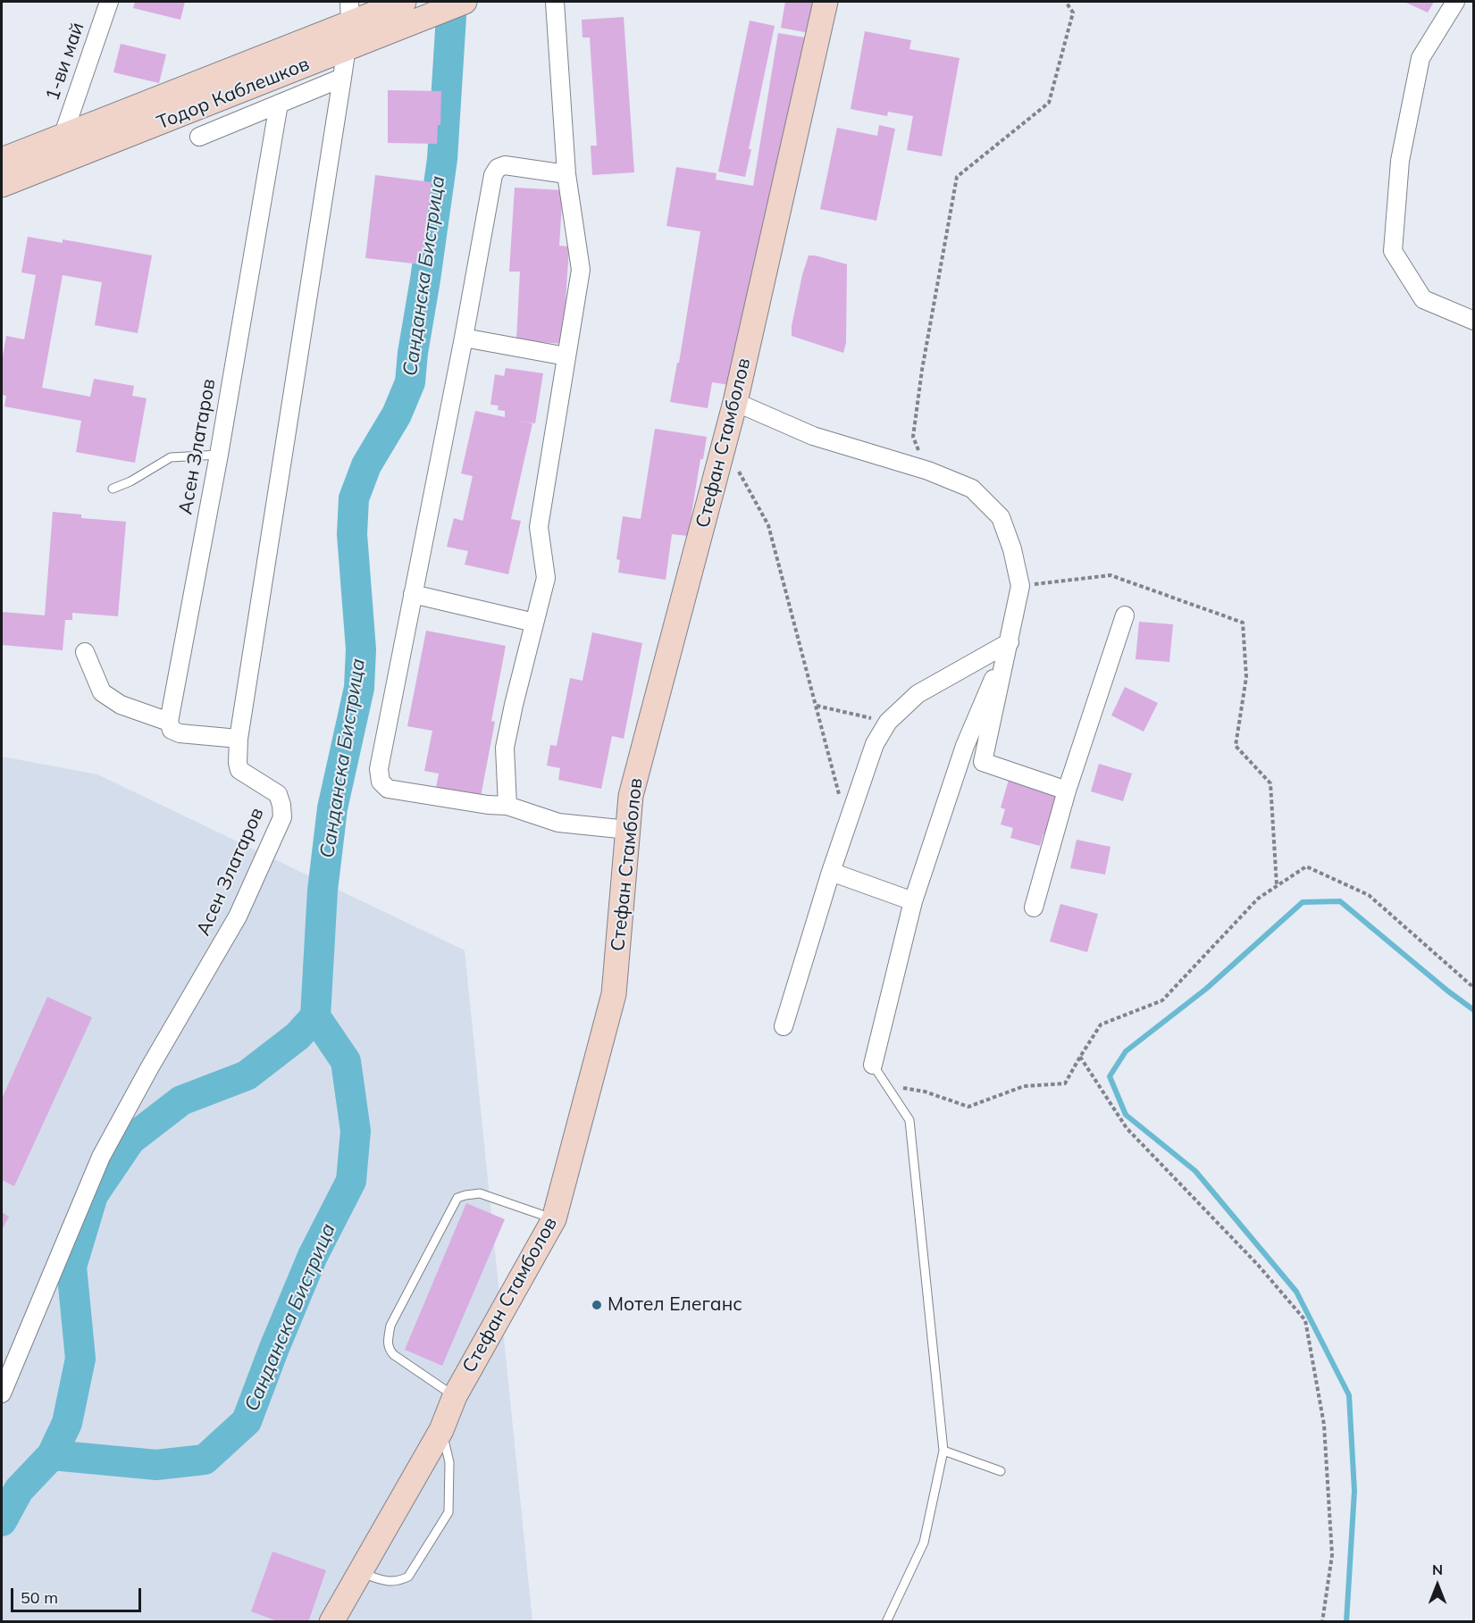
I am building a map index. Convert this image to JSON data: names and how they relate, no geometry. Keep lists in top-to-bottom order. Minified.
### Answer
{"streets":{"street":["1-ви май","Тодор Каблешков","Стефан Стамболов","Асен Златаров"]},"crossings":[["1-ви май","Тодор Каблешков"],["Тодор Каблешков","Асен Златаров"]],"water":["Санданска Бистрица"],"places":["Мотел Елеганс"],"scale_bar":"50 m","north":"top"}
